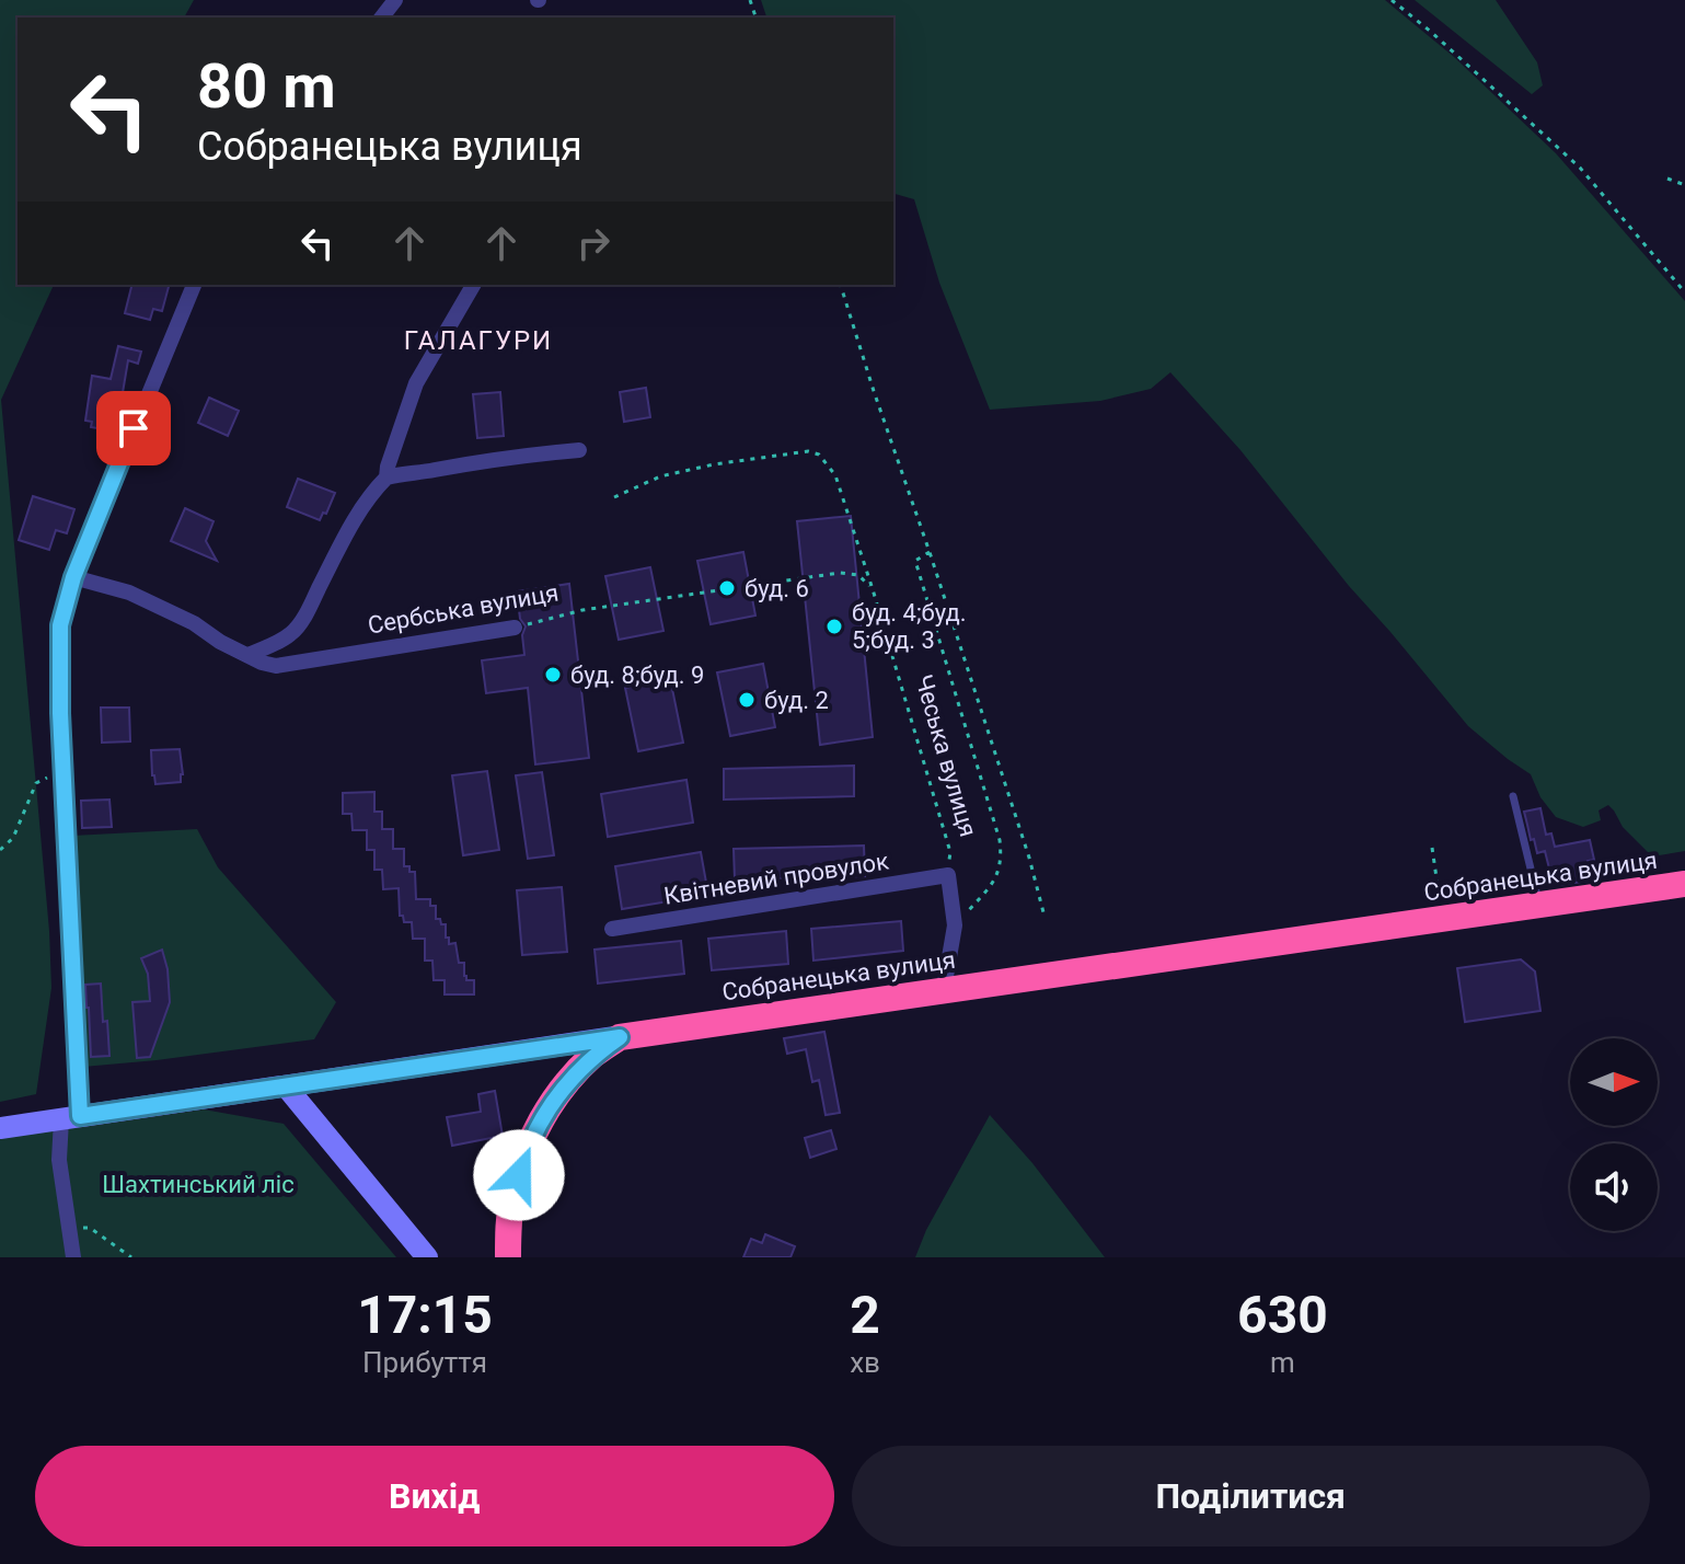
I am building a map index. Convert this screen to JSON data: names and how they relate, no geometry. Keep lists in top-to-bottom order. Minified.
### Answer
{"streets":{"highway":["Собранецька вулиця"],"street":["Сербська вулиця","Чеська вулиця","Квітневий провулок"]},"crossings":[["Сербська вулиця","Чеська вулиця"],["Чеська вулиця","Собранецька вулиця"],["Чеська вулиця","Квітневий провулок"]],"districts":["ГАЛАГУРИ"],"parks":["Шахтинський ліс"],"places":["буд. 6","буд. 4;буд. 5;буд. 3","буд. 8;буд. 9","буд. 2"],"north":"right","page":{"turn":["80 m","Собранецька вулиця"],"eta":["17:15","Прибуття","2","хв","630","m"],"buttons":["Вихід","Поділитися"]}}
